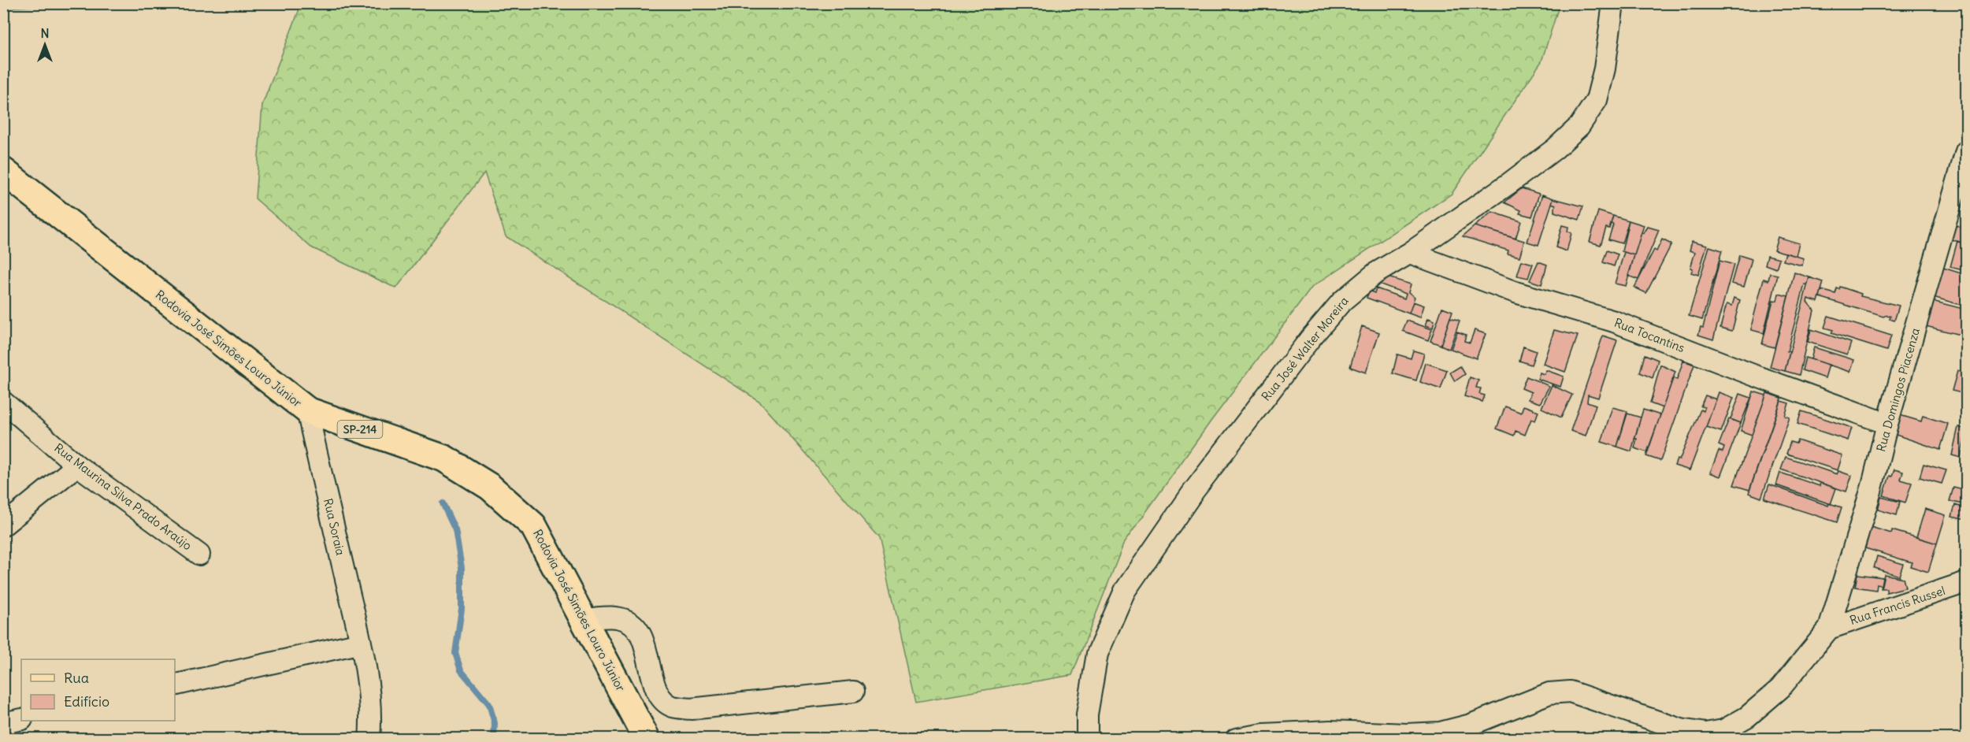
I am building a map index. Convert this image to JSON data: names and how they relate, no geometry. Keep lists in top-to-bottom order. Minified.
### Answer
{"streets":{"main road":["Rodovia José Simões Louro Júnior","SP-214"],"street":["Rua Tocantins","Rua José Walter Moreira","Rua Domingos Piacenza","Rua Maurina Silva Prado Araújo","Rua Soraia","Rua Francis Russel"]},"crossings":[["Rua Tocantins","Rua José Walter Moreira"],["Rua Tocantins","Rua Domingos Piacenza"],["Rodovia José Simões Louro Júnior","Rua Soraia"],["Rua Domingos Piacenza","Rua Francis Russel"]],"legend":["Rua","Edifício"],"north":"top"}
